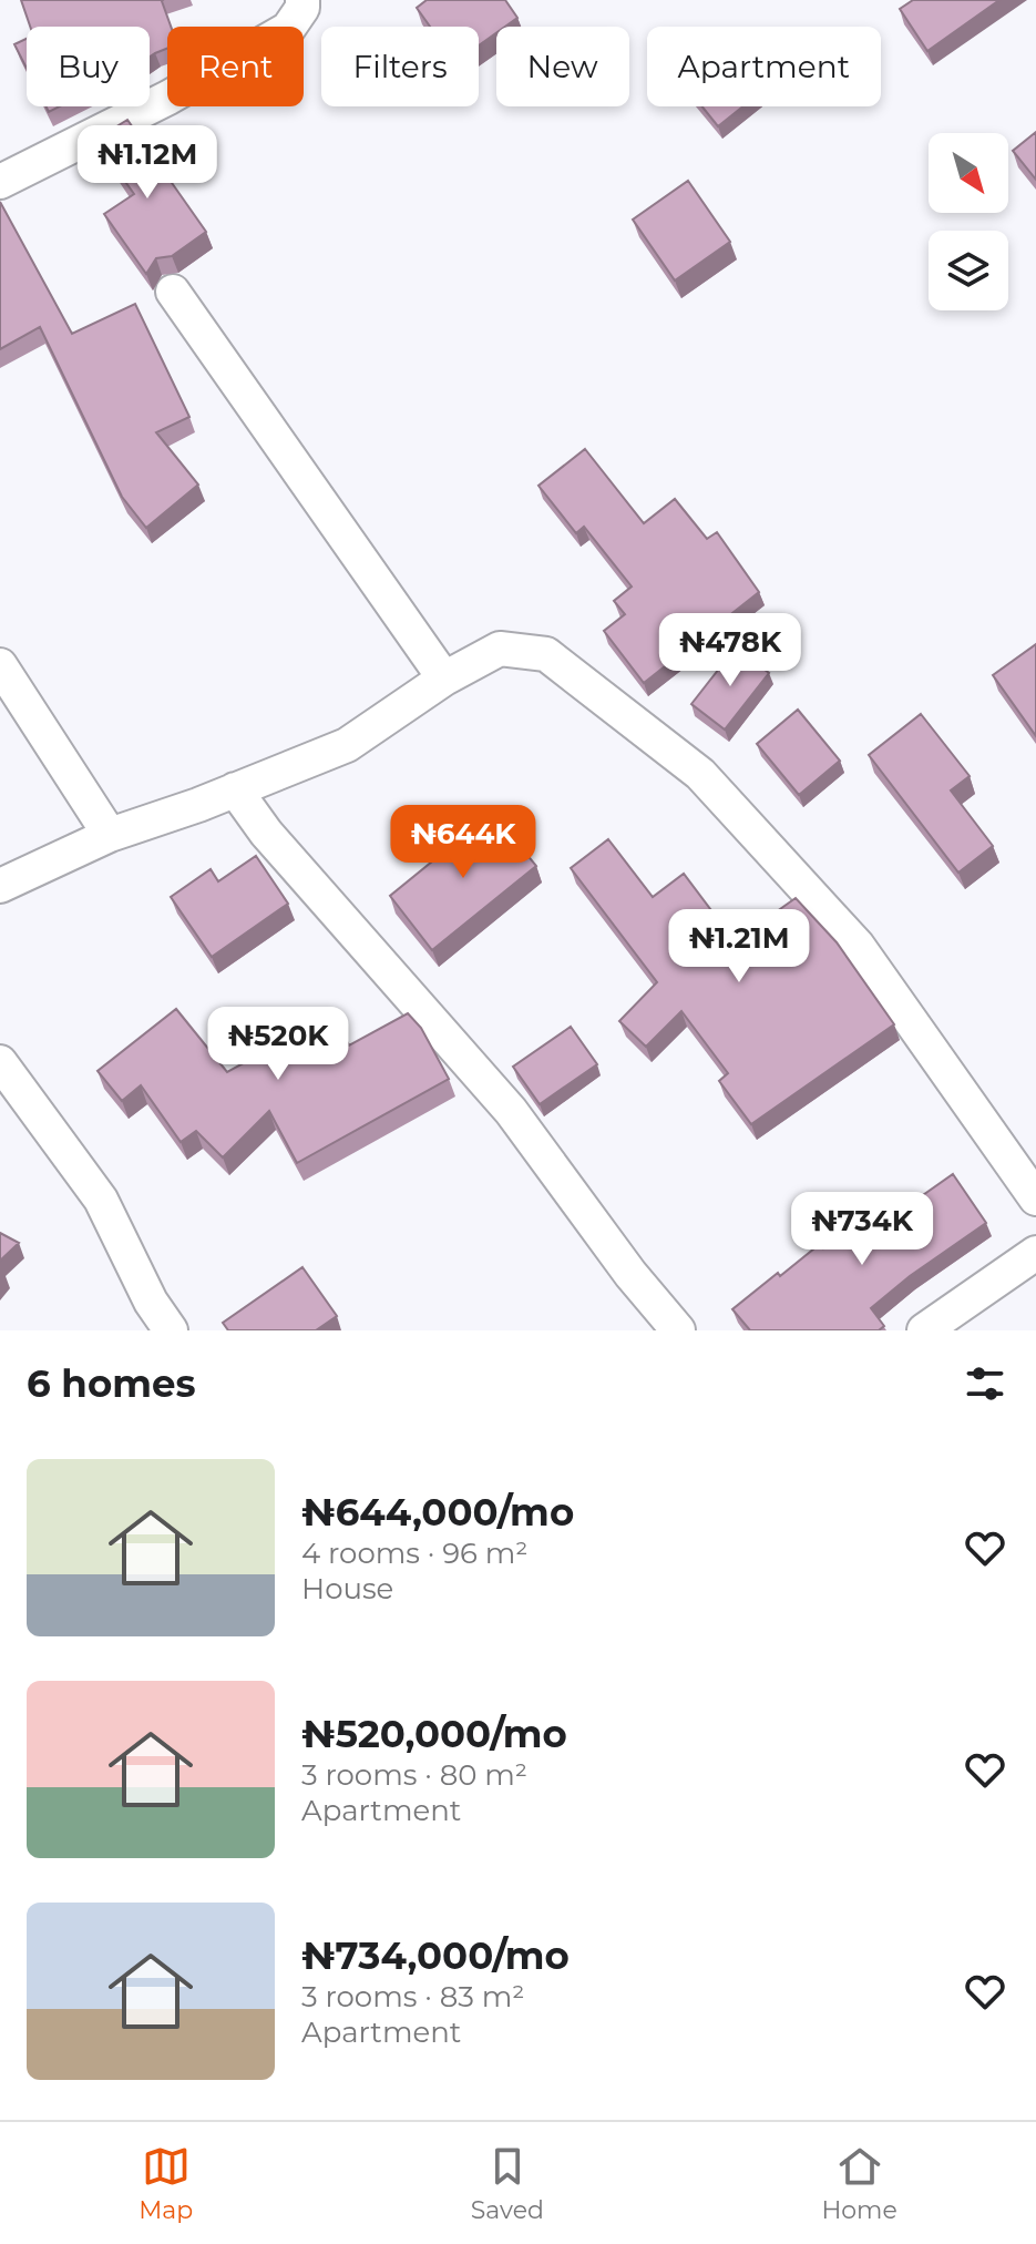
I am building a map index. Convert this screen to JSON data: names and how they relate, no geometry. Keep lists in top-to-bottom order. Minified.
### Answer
{"north":"bottom right","page":{"chip":["Buy","Rent","Filters","New","Apartment"],"price":["₦1.12M","₦478K","₦644K","₦1.21M","₦520K","₦734K"],"heading":"6 homes","list":[{"name":"₦644,000/mo","note":"4 rooms · 96 m² · House"},{"name":"₦520,000/mo","note":"3 rooms · 80 m² · Apartment"},{"name":"₦734,000/mo","note":"3 rooms · 83 m² · Apartment"}],"tabs":["Map","Saved","Home"]}}
